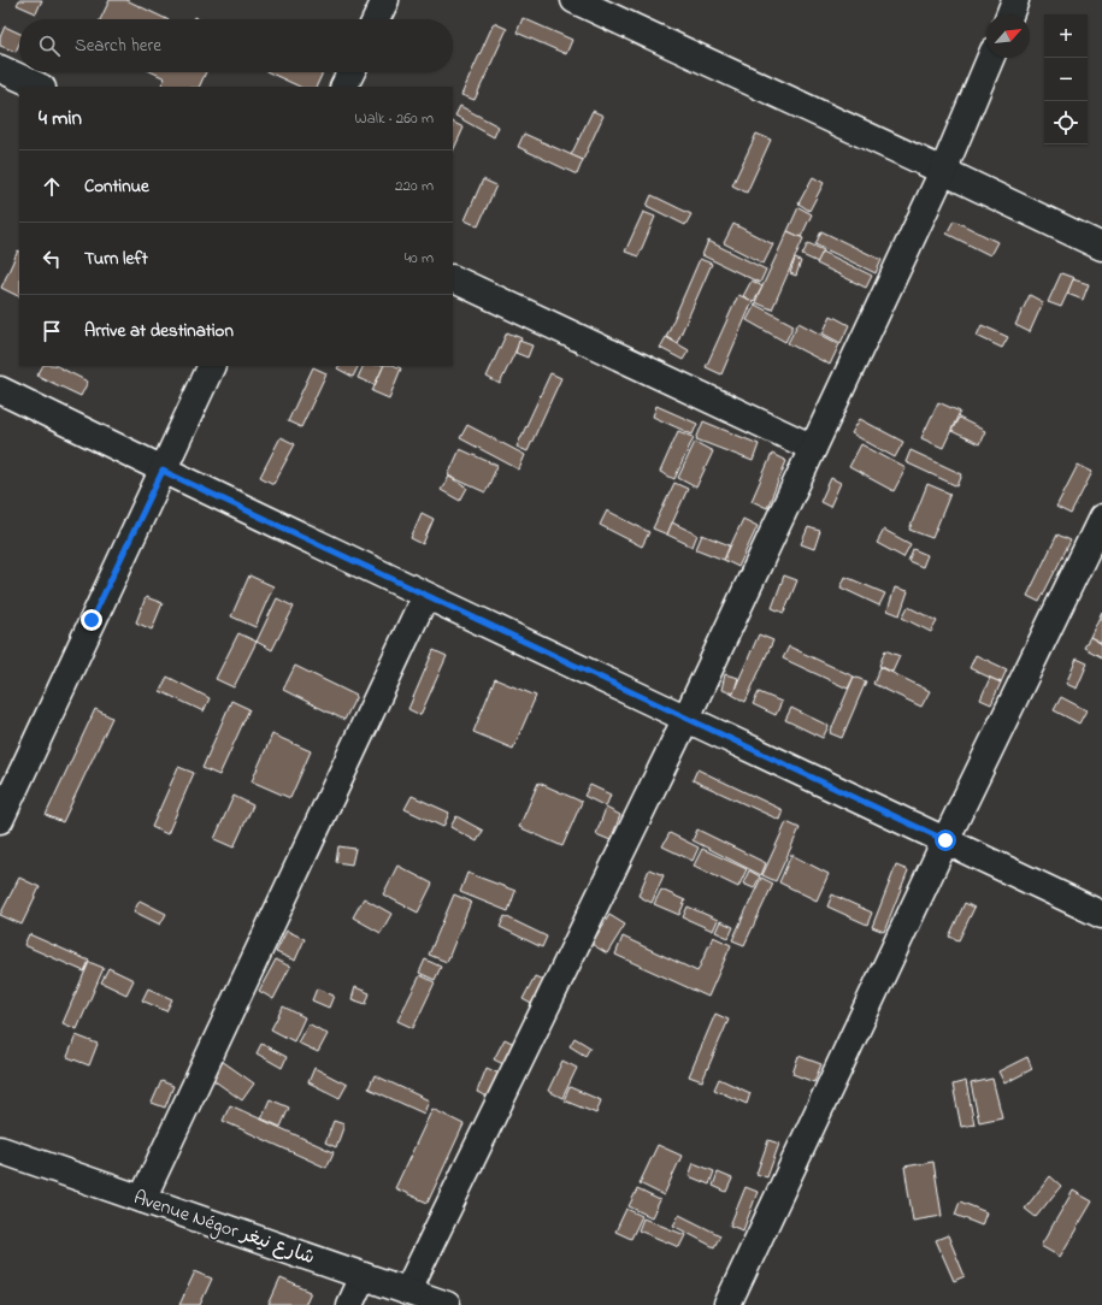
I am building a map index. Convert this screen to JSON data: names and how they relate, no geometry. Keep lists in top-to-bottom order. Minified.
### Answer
{"streets":{"street":["Avenue Négor شارع نيغر"]},"north":"top right","page":{"map_buttons":["+","−"],"search":"Search here","heading":["4 min","Walk · 260 m"],"list":[["Continue","220 m"],["Turn left","40 m"],"Arrive at destination"]}}
